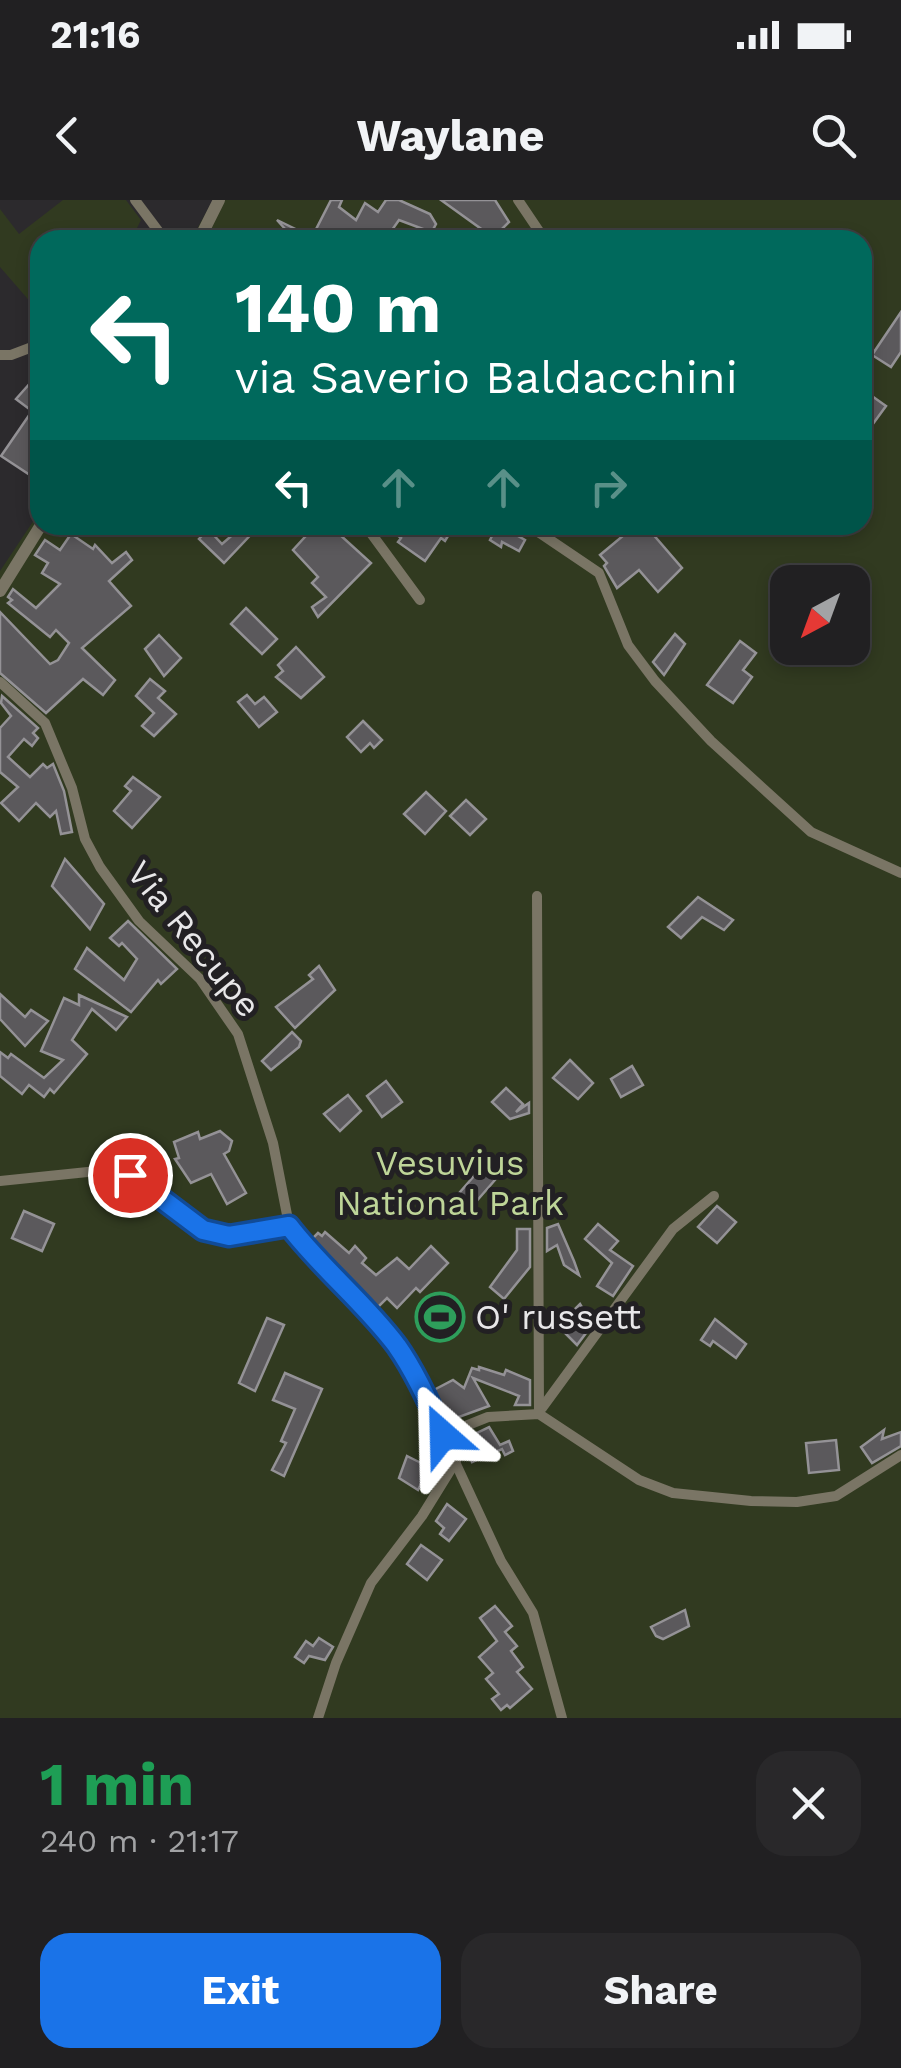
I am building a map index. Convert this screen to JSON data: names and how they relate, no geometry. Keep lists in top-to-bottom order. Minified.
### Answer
{"streets":{"street":["Via Recupe"]},"parks":["Vesuvius National Park"],"places":{"sports":["O' russett"]},"north":"bottom left","page":{"status":"21:16","header":"Waylane","turn":["140 m","via Saverio Baldacchini"],"heading":["1 min","240 m · 21:17"],"buttons":["Exit","Share"]}}
